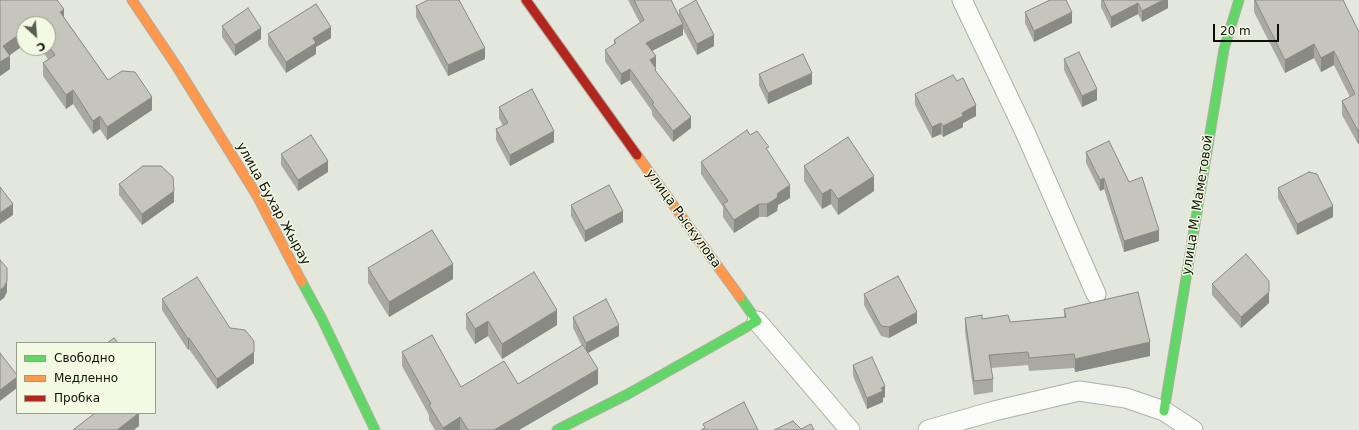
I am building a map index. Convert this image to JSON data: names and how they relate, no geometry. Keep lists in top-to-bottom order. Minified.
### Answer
{"streets":{"street":["улица Бухар Жырау","улица М. Маметовой","улица Рыскулова"]},"legend":["Свободно","Медленно","Пробка"],"scale_bar":"20 m","north":"bottom right"}
